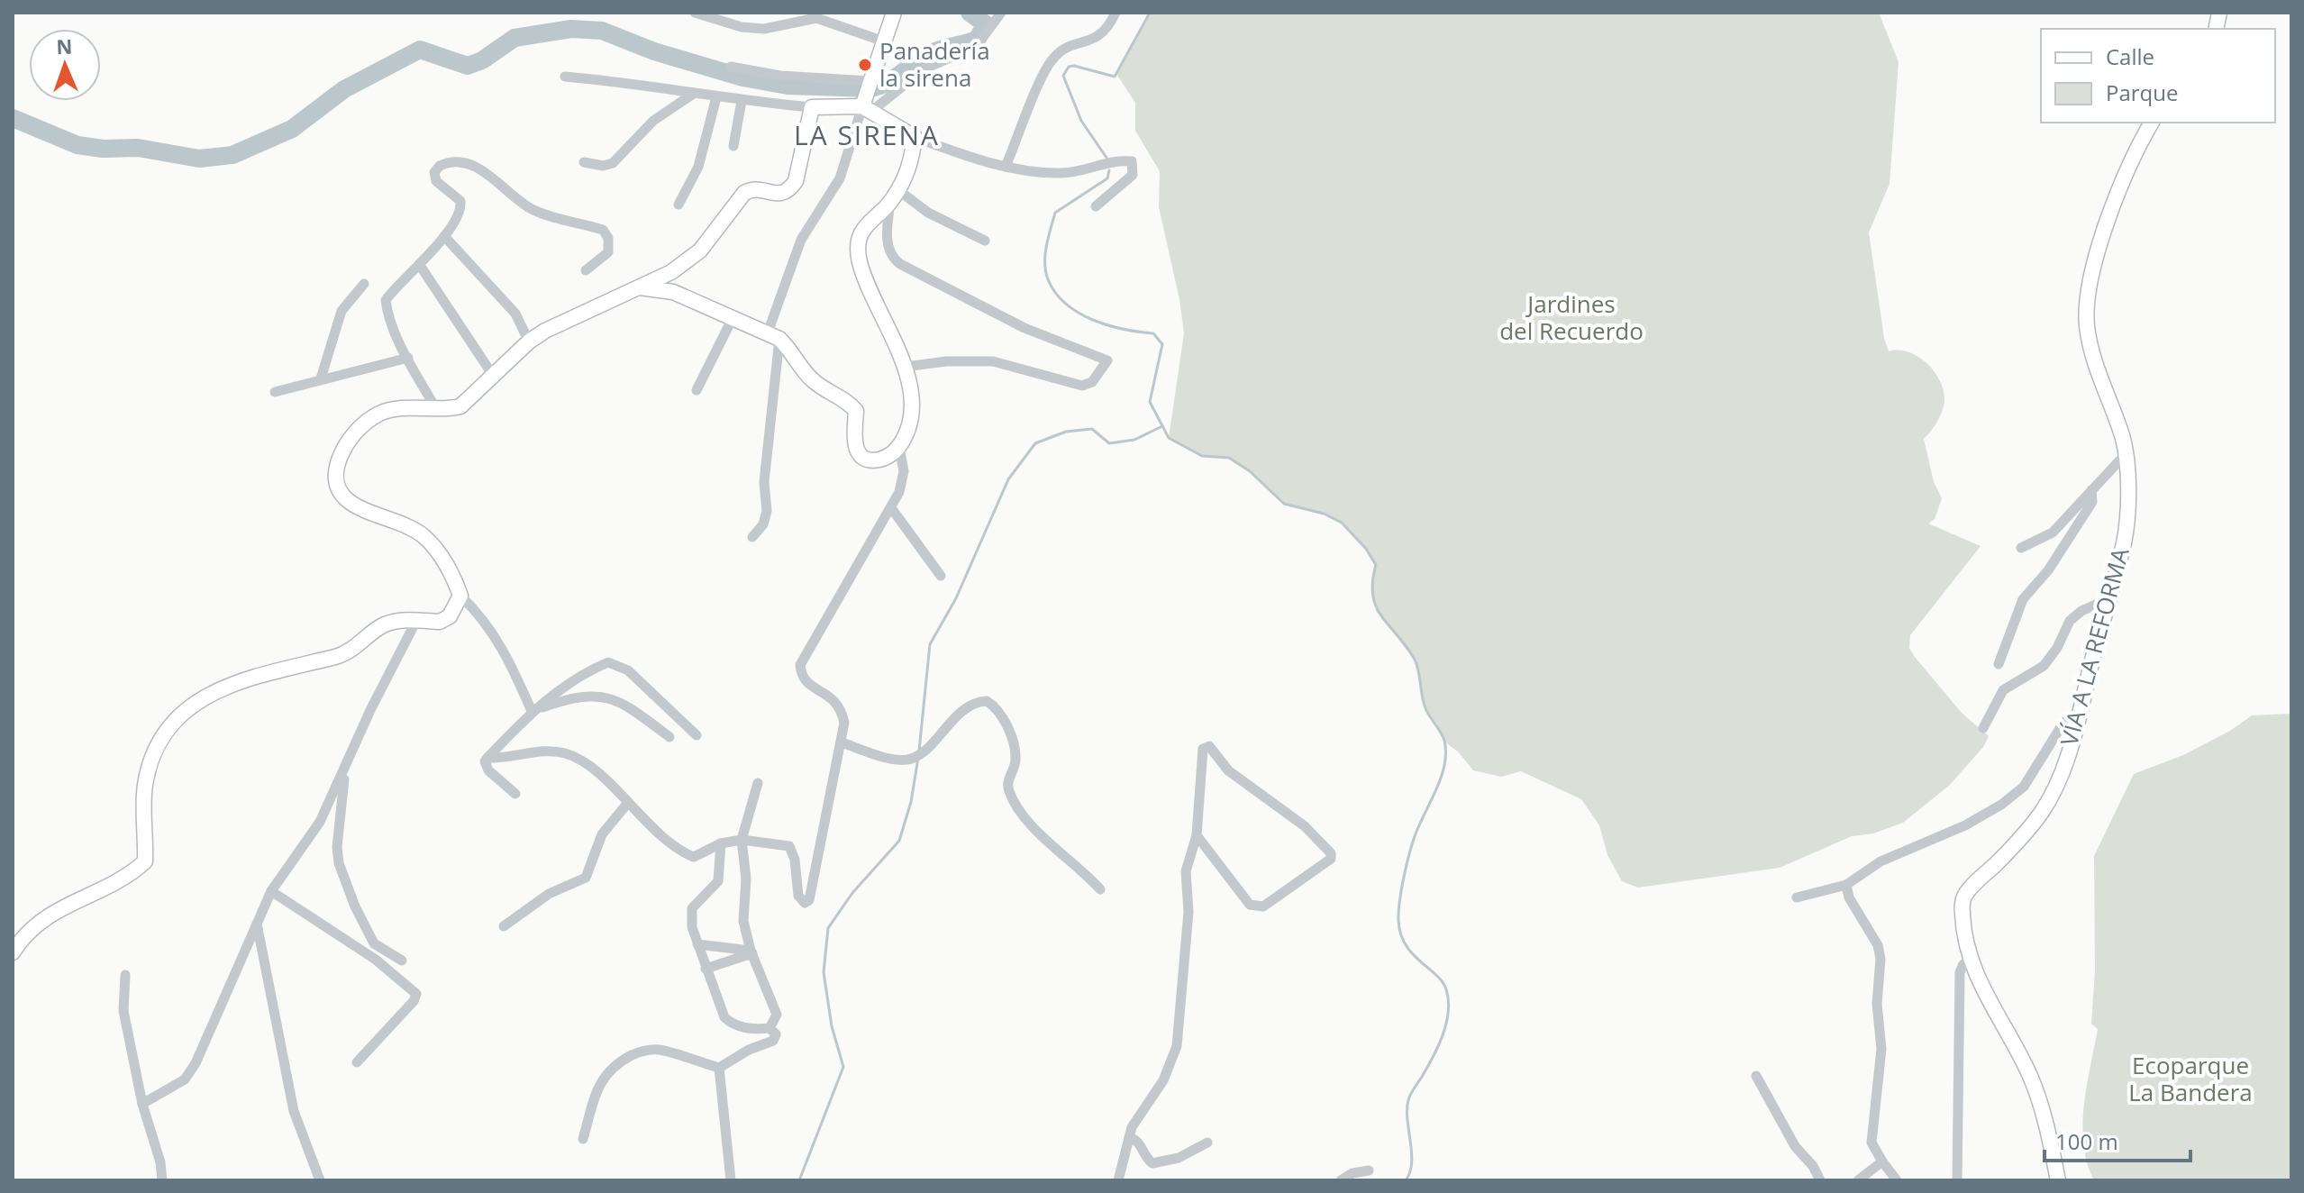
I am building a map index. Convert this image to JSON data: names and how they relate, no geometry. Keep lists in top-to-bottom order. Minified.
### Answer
{"streets":{"street":["VÍA A LA REFORMA"]},"districts":["LA SIRENA"],"parks":["Jardines del Recuerdo","Ecoparque La Bandera"],"places":["Panadería la sirena"],"legend":["Calle","Parque"],"scale_bar":"100 m","north":"top"}
